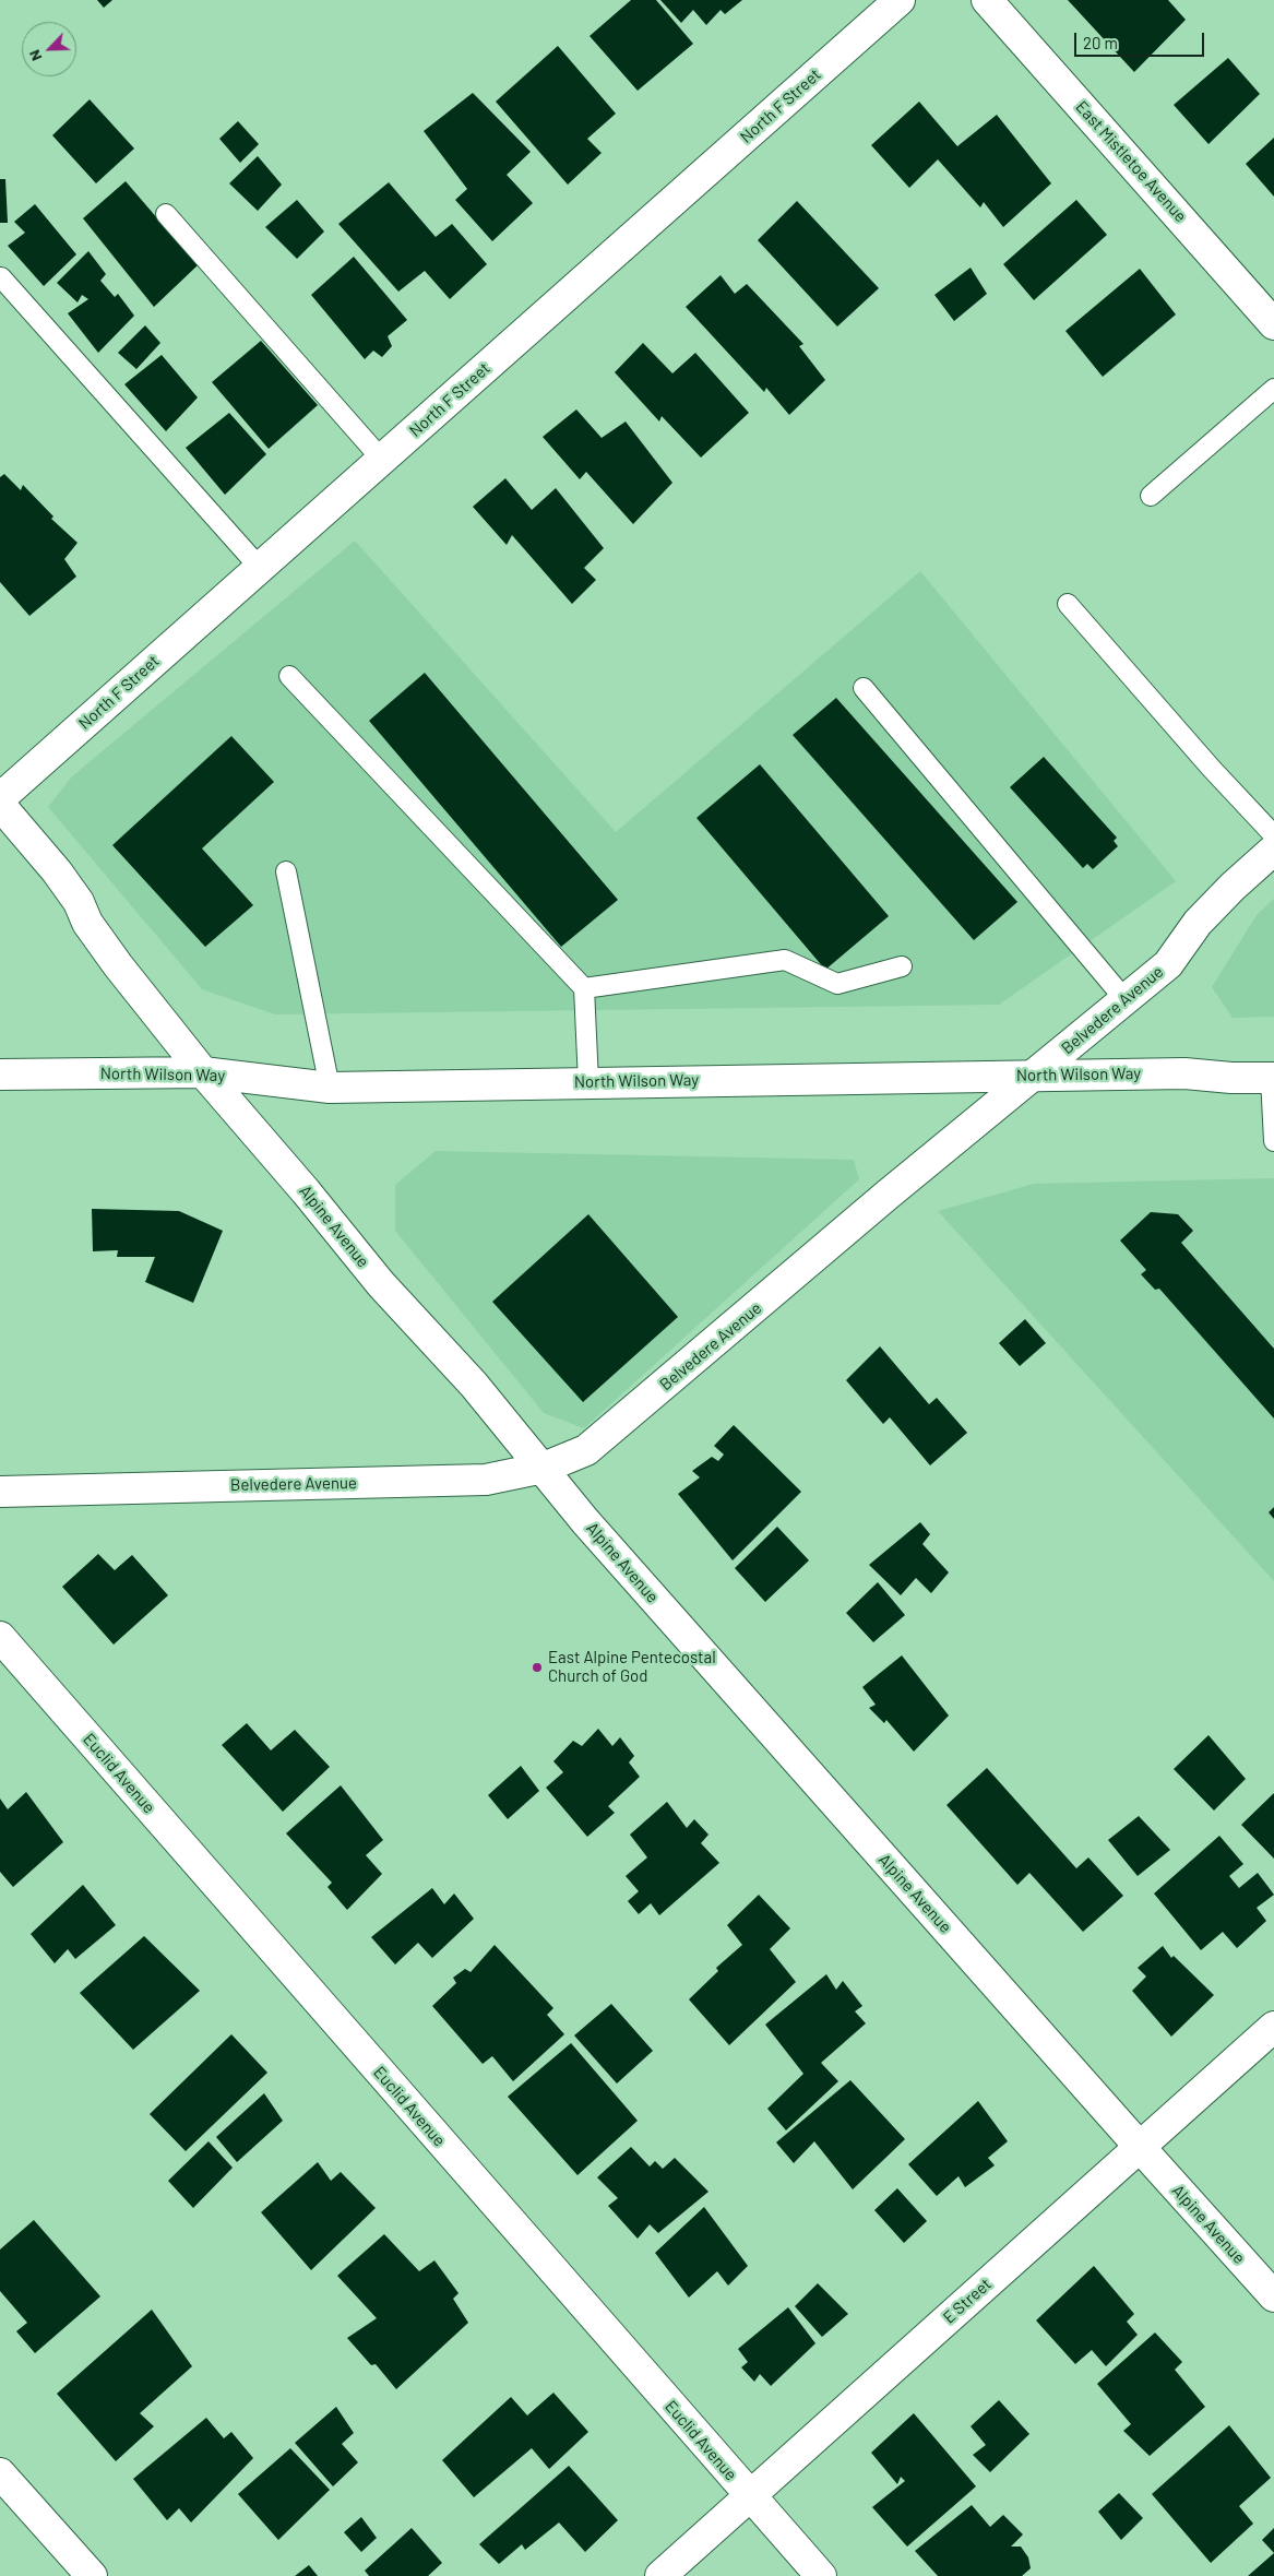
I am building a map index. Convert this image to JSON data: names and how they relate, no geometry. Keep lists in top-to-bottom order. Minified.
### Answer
{"streets":{"street":["North F Street","East Mistletoe Avenue","Belvedere Avenue","North Wilson Way","Alpine Avenue","Euclid Avenue","E Street"]},"crossings":[["Belvedere Avenue","North Wilson Way"],["Belvedere Avenue","Alpine Avenue"],["North Wilson Way","Alpine Avenue"],["Alpine Avenue","E Street"],["Euclid Avenue","E Street"]],"places":["East Alpine Pentecostal Church of God"],"scale_bar":"20 m","north":"bottom left"}
